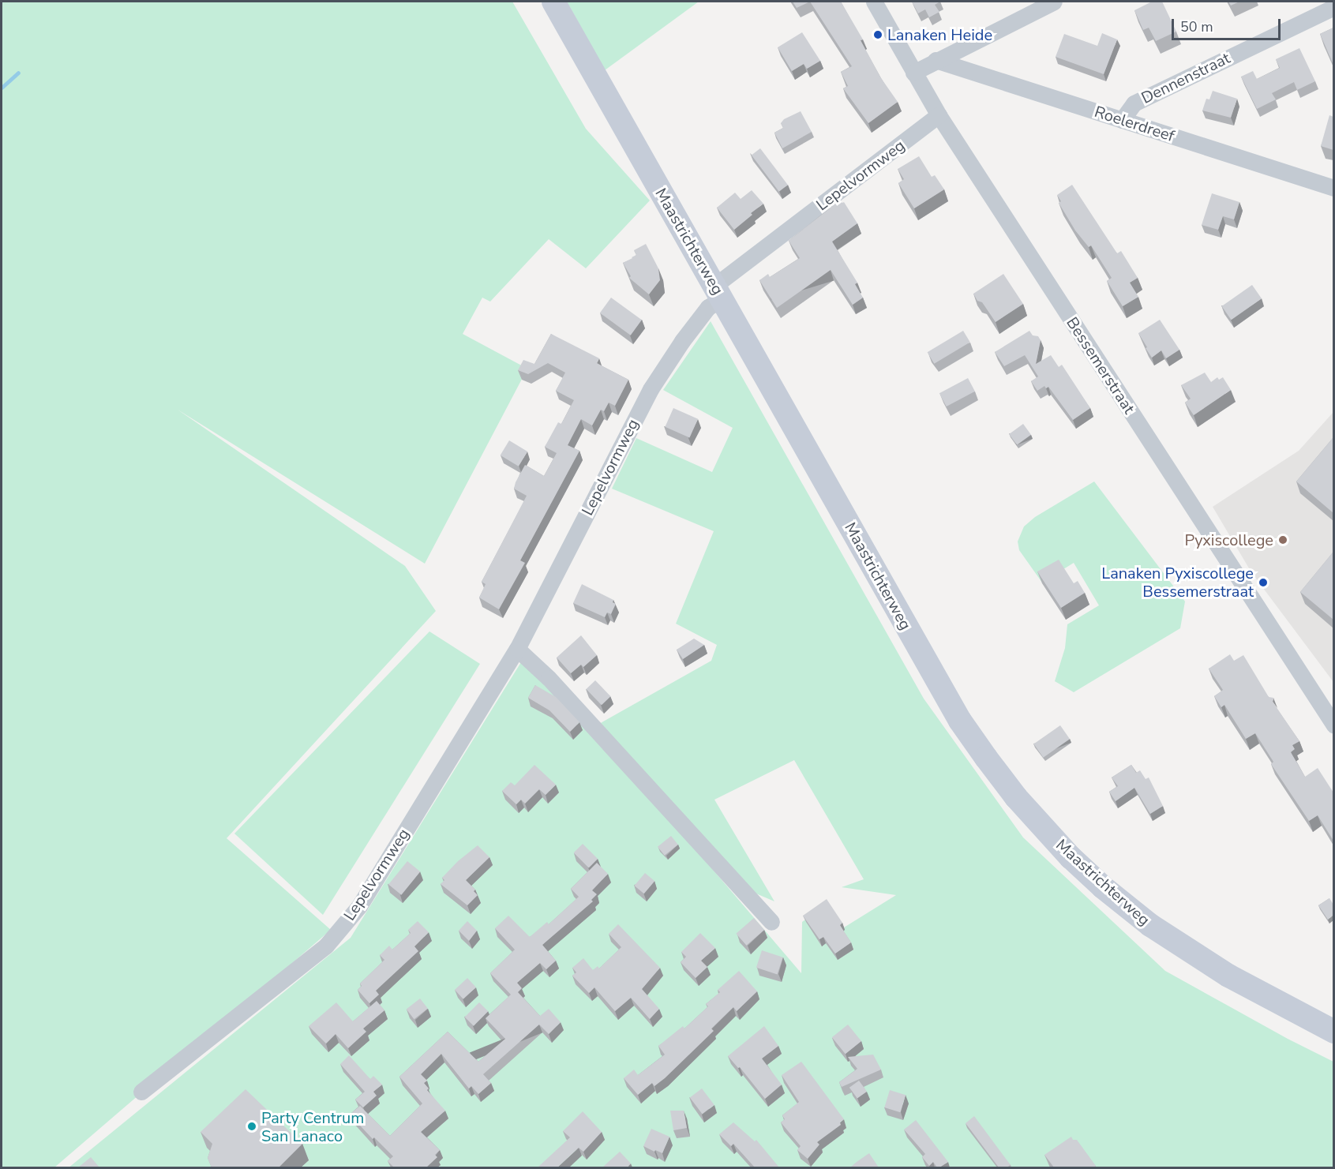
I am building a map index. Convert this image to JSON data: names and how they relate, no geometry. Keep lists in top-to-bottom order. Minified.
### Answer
{"streets":{"main road":["Maastrichterweg"],"street":["Dennenstraat","Roelerdreef","Lepelvormweg","Bessemerstraat"]},"crossings":[["Dennenstraat","Roelerdreef"],["Lepelvormweg","Maastrichterweg"],["Lepelvormweg","Bessemerstraat"]],"places":["Lanaken Heide","Pyxiscollege","Lanaken Pyxiscollege Bessemerstraat","Party Centrum San Lanaco"],"scale_bar":"50 m"}
